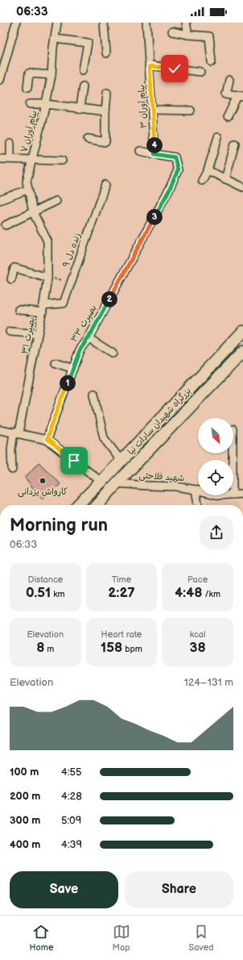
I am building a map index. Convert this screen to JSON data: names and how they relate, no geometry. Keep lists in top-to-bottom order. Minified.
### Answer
{"streets":{"highway":["بزرگراه شهیدان سادات نیا"],"street":["پیام آوران ۳","پیام آوران ۷","زنده دل ۹","بصیرت ۳۳","بصیرت ۳۱","شهید فلاحتی"]},"crossings":[["پیام آوران ۳","بصیرت ۳۳"],["پیام آوران ۷","بصیرت ۳۱"],["زنده دل ۹","بصیرت ۳۱"],["بزرگراه شهیدان سادات نیا","شهید فلاحتی"]],"places":["کارواش یزدانی"],"north":"bottom right","page":{"status":"06:33","pins":["4","3","2","1"],"heading":["Morning run","06:33"],"stats":[["Distance","0.51 km"],["Time","2:27"],["Pace","4:48 /km"],["Elevation","8 m"],["Heart rate","158 bpm"],["kcal","38"]],"chart":["Elevation","124–131 m"],"list":[{"name":"100 m","note":"4:55"},{"name":"200 m","note":"4:28"},{"name":"300 m","note":"5:09"},{"name":"400 m","note":"4:39"}],"buttons":["Save","Share"],"tabs":["Home","Map","Saved"]}}
